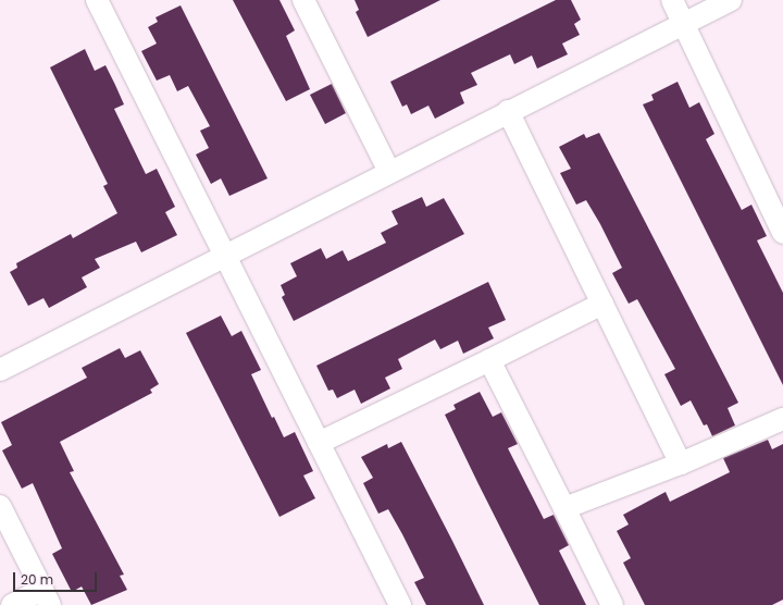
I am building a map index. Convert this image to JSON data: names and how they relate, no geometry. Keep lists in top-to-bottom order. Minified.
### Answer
{"scale_bar":"20 m"}
